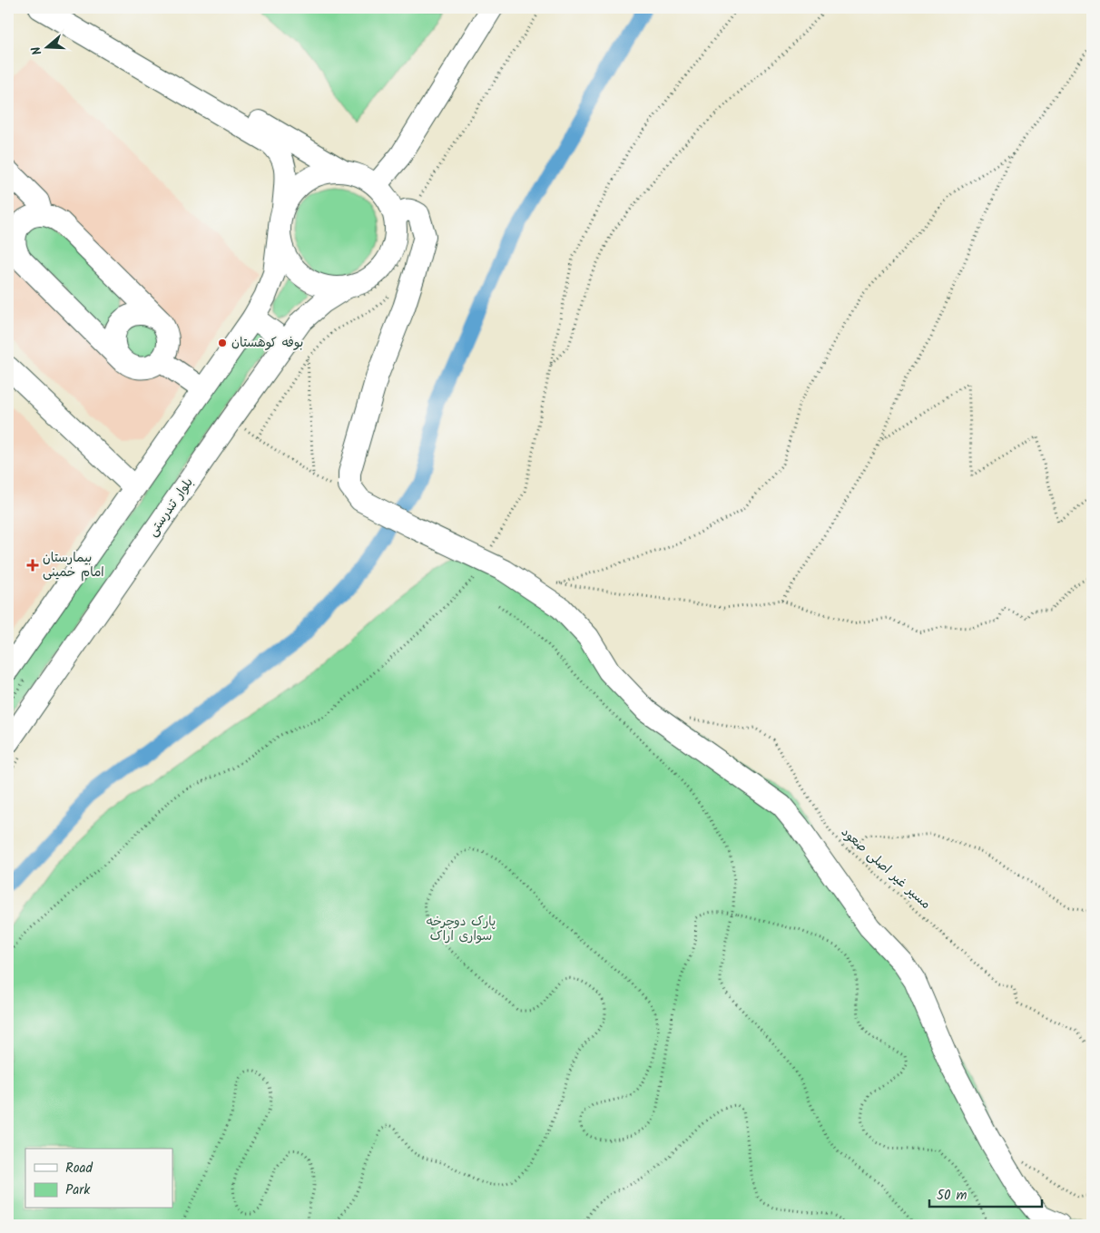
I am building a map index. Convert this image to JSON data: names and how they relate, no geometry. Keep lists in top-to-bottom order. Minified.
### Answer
{"streets":{"street":["بلوار تندرستی"],"path":["مسیر غیر اصلی صعود"]},"parks":["پارک دوچرخه سواری اراک"],"places":{"other":["بوفه کوهستان"],"health":["بیمارستان امام خمینی"]},"legend":["Road","Park"],"scale_bar":"50 m","north":"left"}
